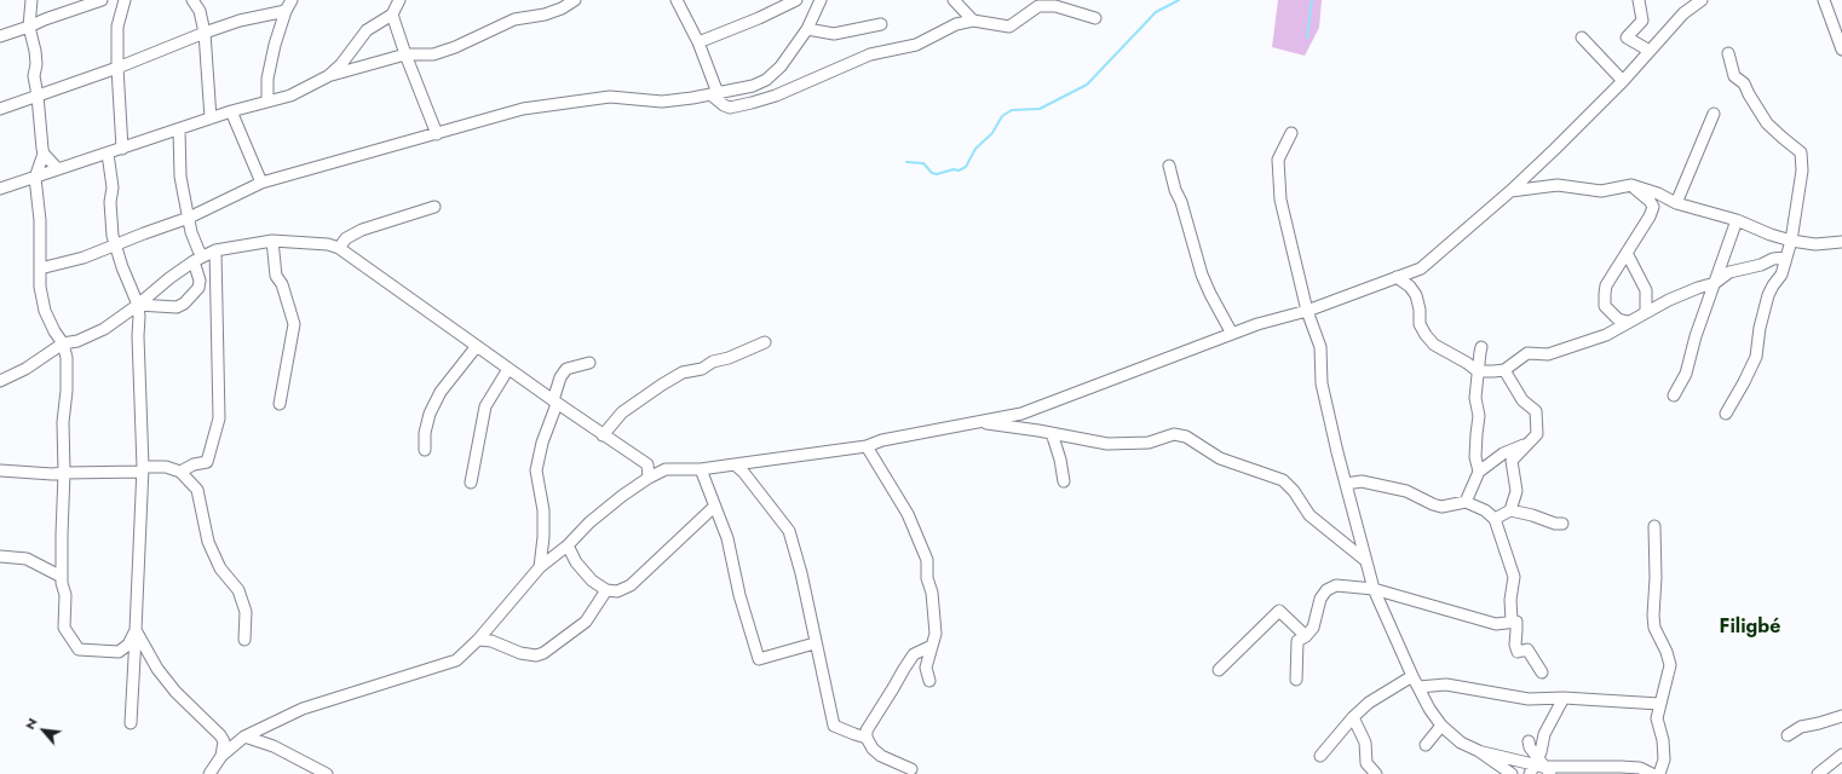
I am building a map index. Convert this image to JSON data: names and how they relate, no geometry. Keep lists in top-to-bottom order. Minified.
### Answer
{"districts":["Filigbé"],"north":"top left"}
